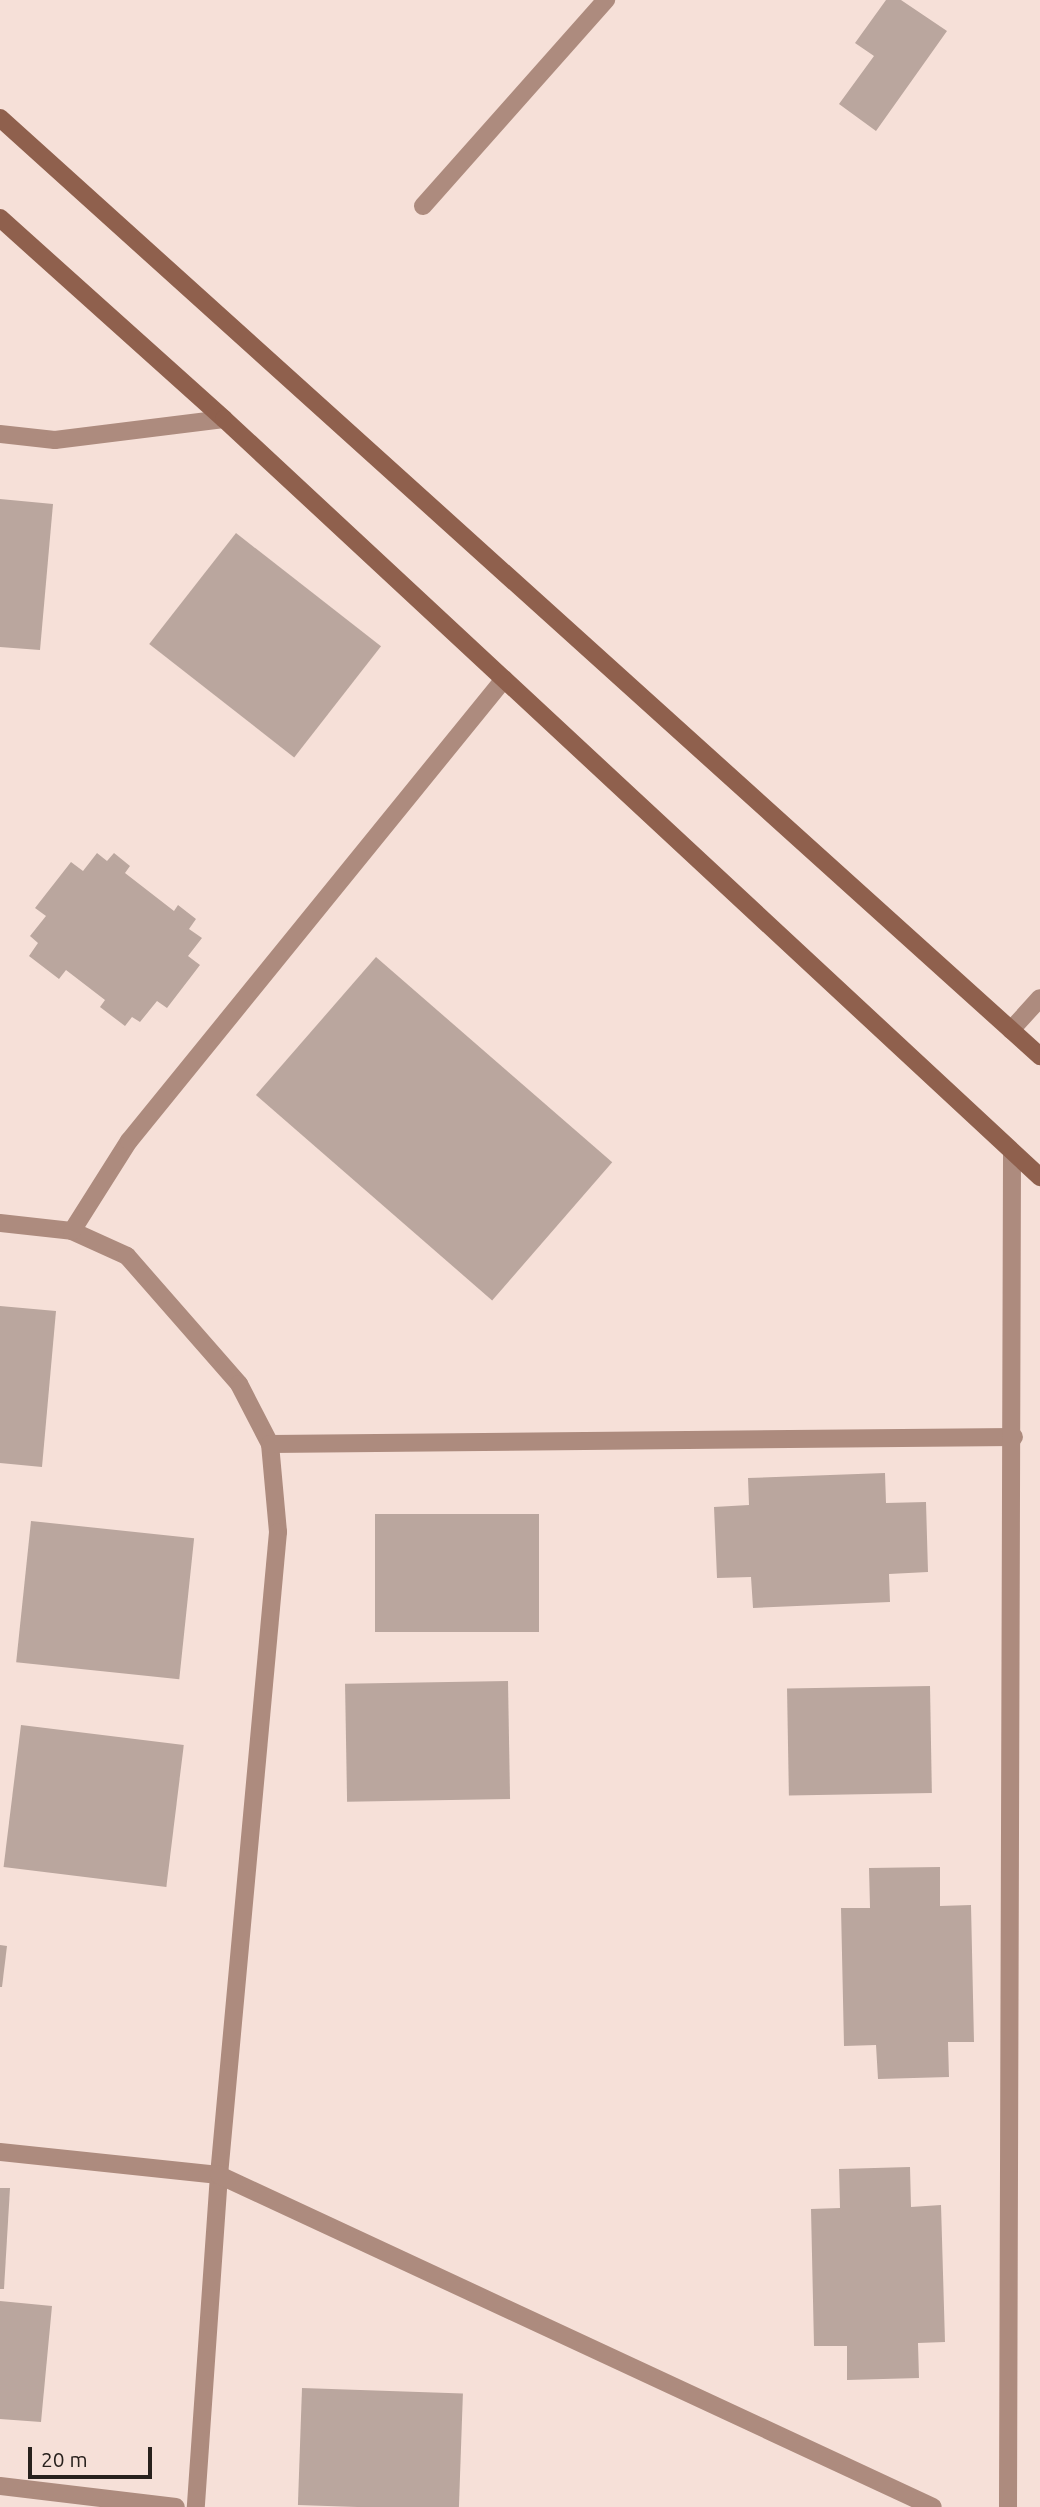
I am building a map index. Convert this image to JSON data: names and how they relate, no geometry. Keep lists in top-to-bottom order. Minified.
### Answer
{"scale_bar":"20 m"}
